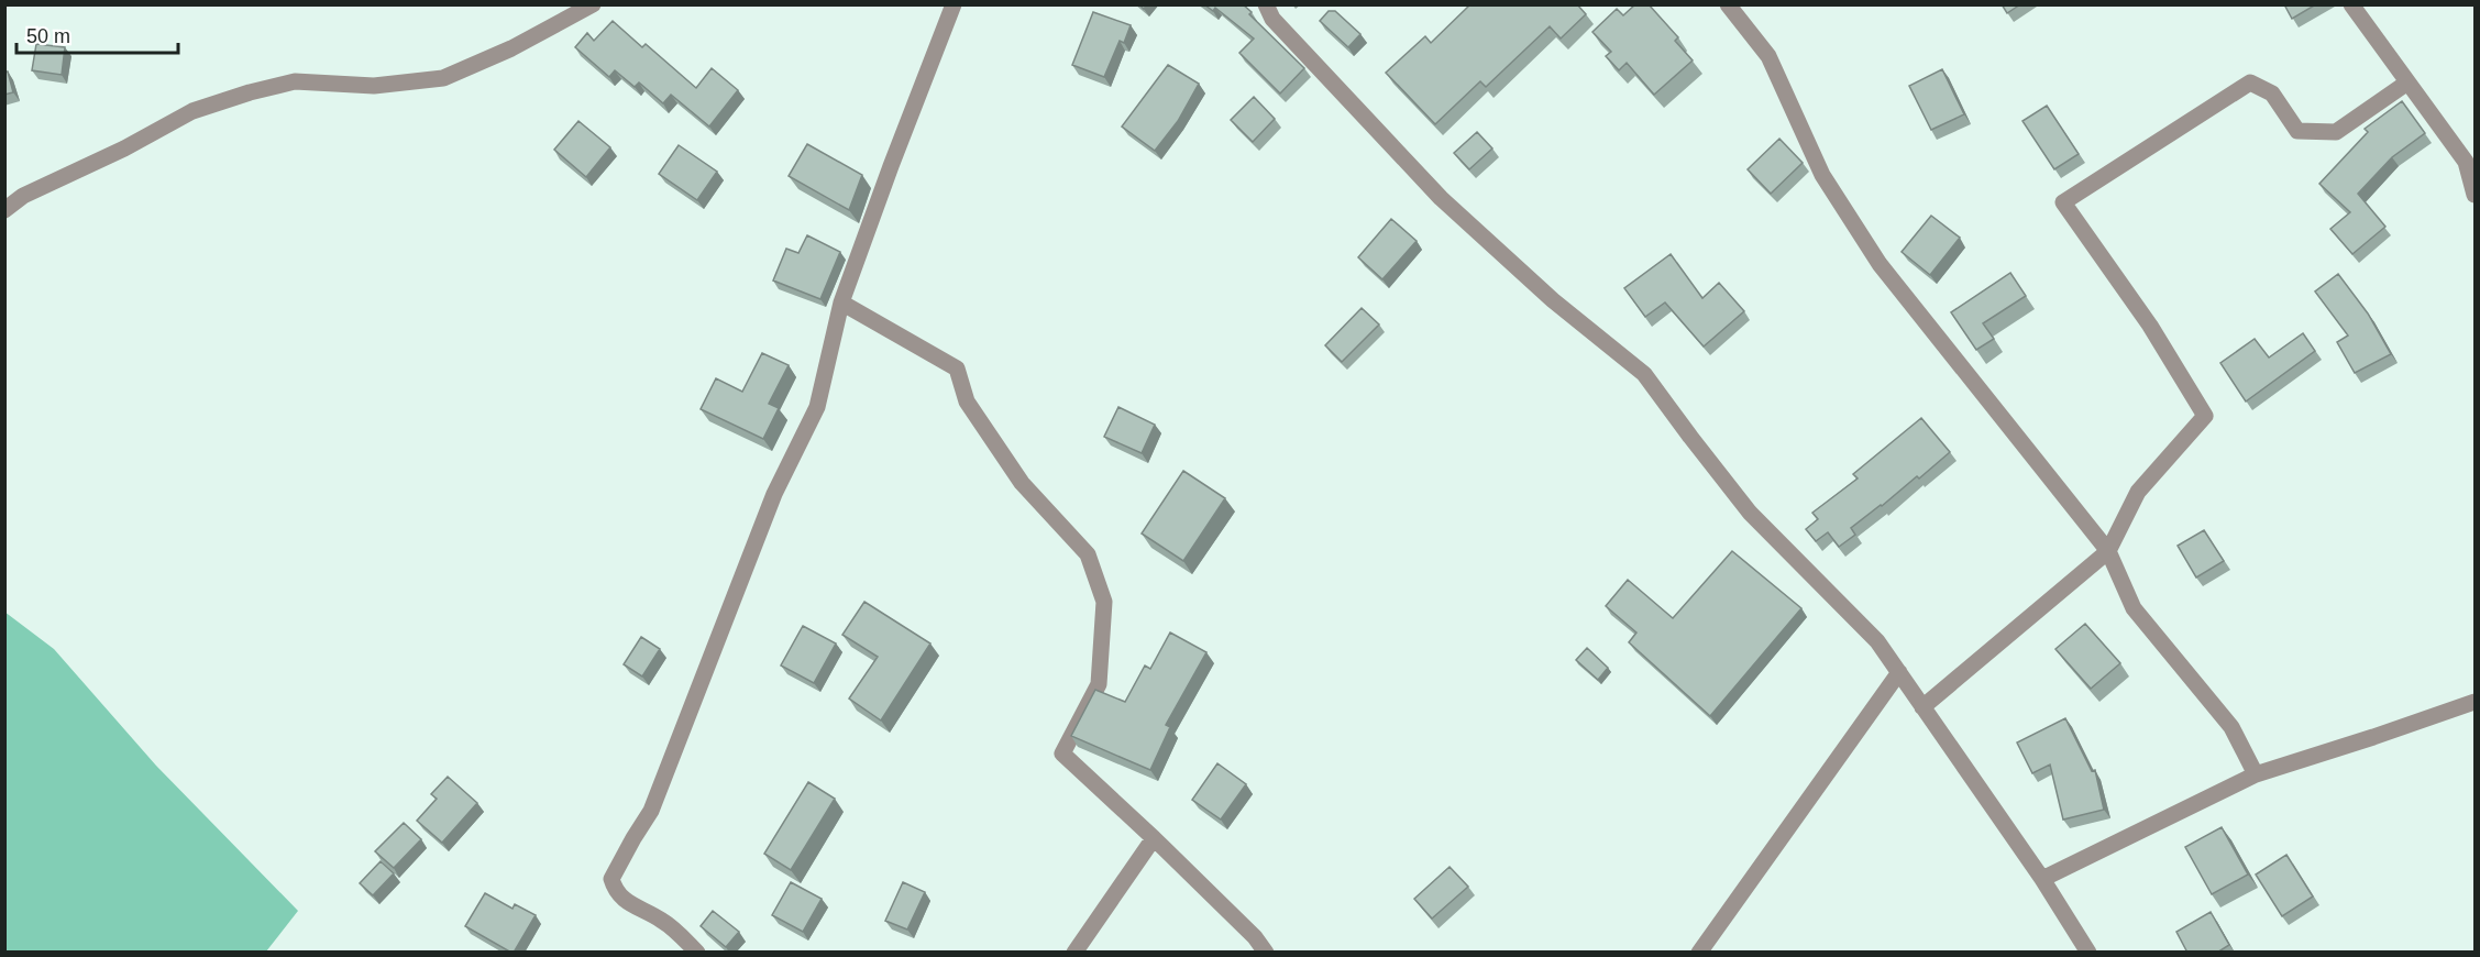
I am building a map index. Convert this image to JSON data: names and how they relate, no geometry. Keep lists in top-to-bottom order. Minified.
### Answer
{"scale_bar":"50 m"}
